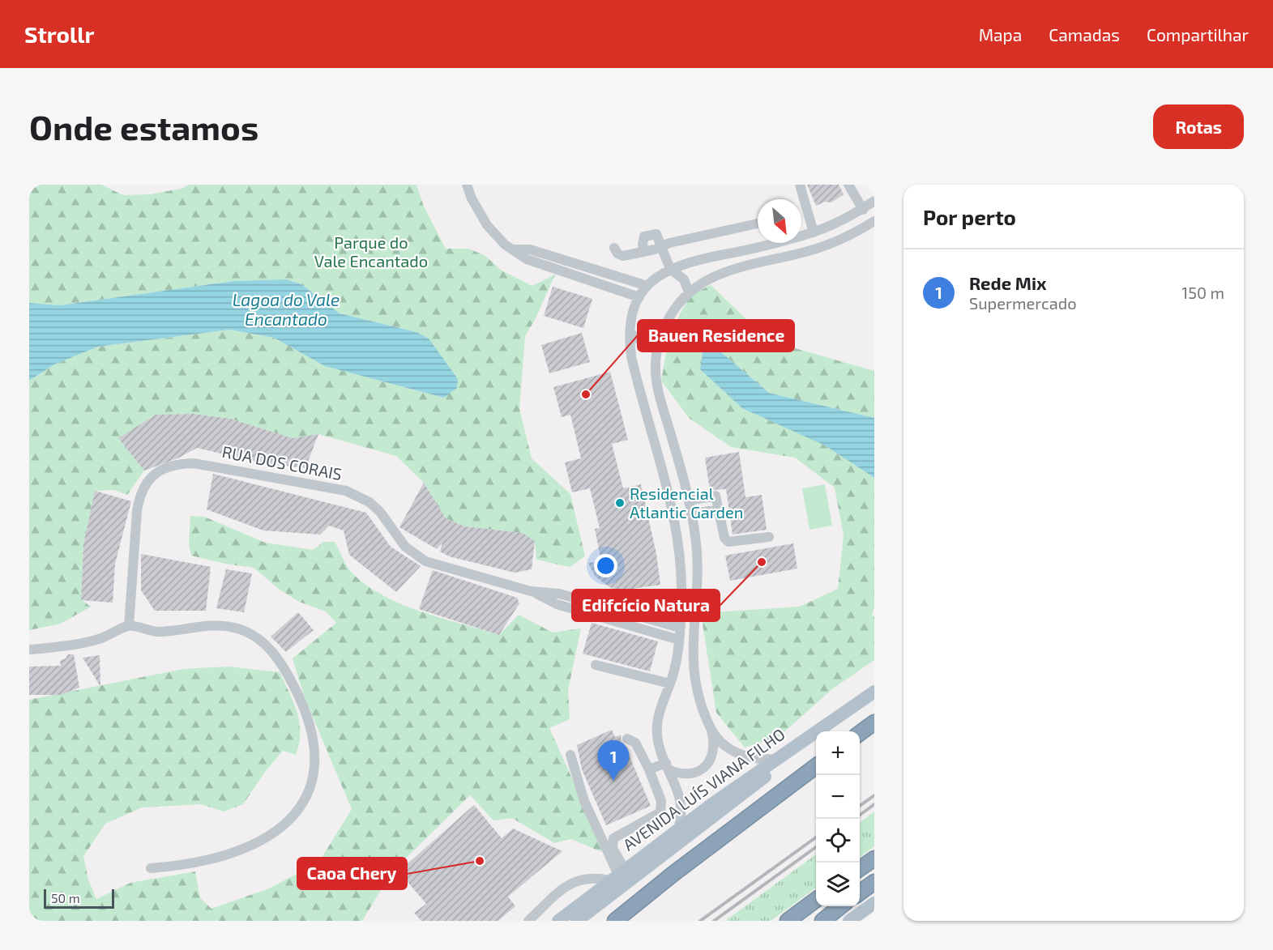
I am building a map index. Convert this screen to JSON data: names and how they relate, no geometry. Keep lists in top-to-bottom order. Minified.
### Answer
{"streets":{"main road":["AVENIDA LUÍS VIANA FILHO"],"street":["RUA DOS CORAIS"]},"water":["Lagoa do Vale Encantado"],"parks":["Parque do Vale Encantado"],"places":["Bauen Residence","Residencial Atlantic Garden","Edifcício Natura","Caoa Chery"],"scale_bar":"50 m","north":"bottom right","page":{"header":"Strollr","nav":["Mapa","Camadas","Compartilhar"],"buttons":"Rotas","title":"Onde estamos","heading":"Por perto","list":[{"mark":"1","name":"Rede Mix","note":"Supermercado","value":"150 m"}],"map_buttons":["+","−"],"pins":"1","scale":"50 m"}}
